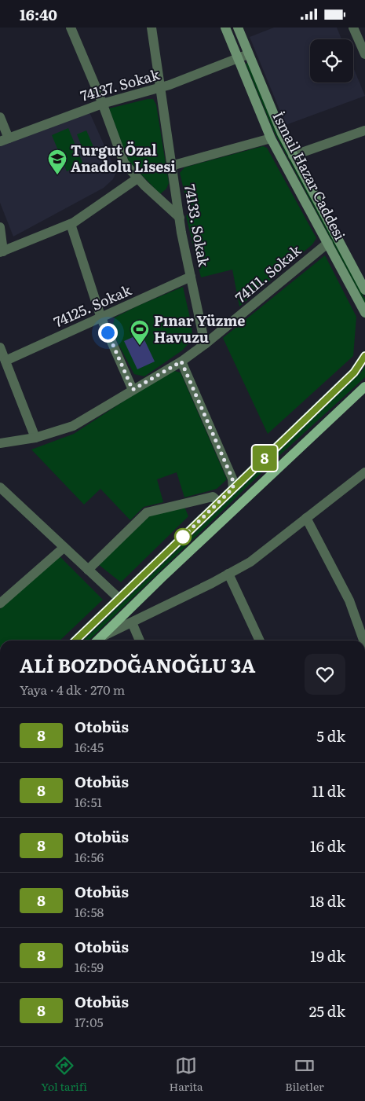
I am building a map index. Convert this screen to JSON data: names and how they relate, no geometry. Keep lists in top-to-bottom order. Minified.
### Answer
{"streets":{"main road":["İsmail Hazar Caddesi"],"street":["74137. Sokak","74133. Sokak","74111. Sokak","74125. Sokak"]},"crossings":[["74137. Sokak","İsmail Hazar Caddesi"],["74137. Sokak","74133. Sokak"],["İsmail Hazar Caddesi","74111. Sokak"],["74133. Sokak","74111. Sokak"],["74133. Sokak","74125. Sokak"]],"places":{"school or university":["Turgut Özal Anadolu Lisesi"],"sports":["Pınar Yüzme Havuzu"]},"lines":["bus line 8"],"page":{"status":"16:40","on_map":"8","heading":["ALİ BOZDOĞANOĞLU 3A","Yaya · 4 dk · 270 m"],"list":[{"mark":"8","name":"Otobüs","note":"16:45","value":"5 dk"},{"mark":"8","name":"Otobüs","note":"16:51","value":"11 dk"},{"mark":"8","name":"Otobüs","note":"16:56","value":"16 dk"},{"mark":"8","name":"Otobüs","note":"16:58","value":"18 dk"},{"mark":"8","name":"Otobüs","note":"16:59","value":"19 dk"},{"mark":"8","name":"Otobüs","note":"17:05","value":"25 dk"}],"tabs":["Yol tarifi","Harita","Biletler"]}}
